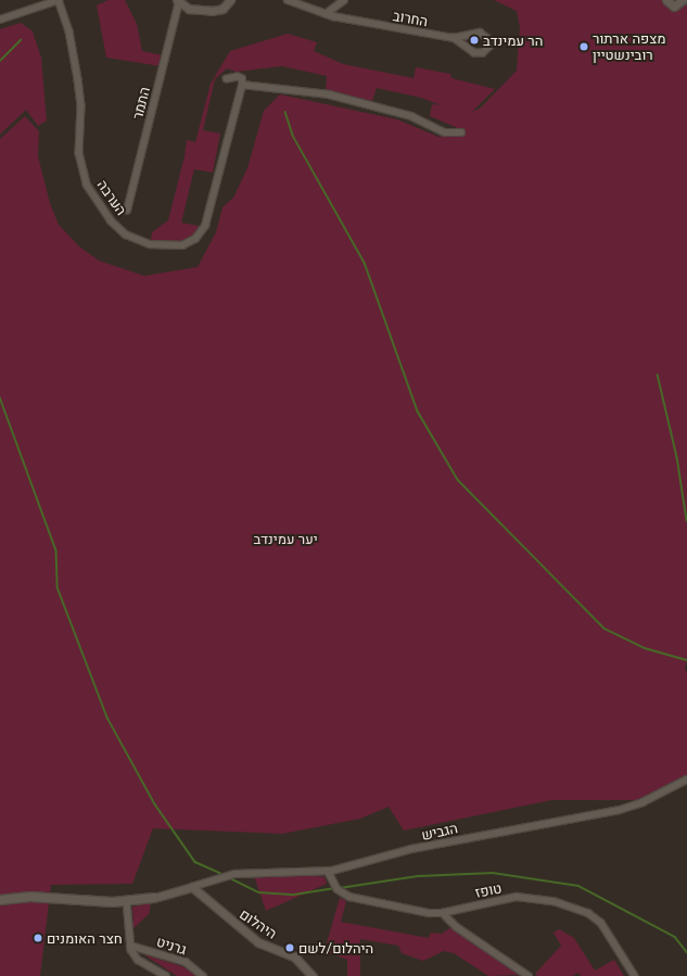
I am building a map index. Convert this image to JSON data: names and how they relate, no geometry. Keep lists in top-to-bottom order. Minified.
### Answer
{"streets":{"street":["החרוב","התמר","הערבה","הגביש","טופז","היהלום","גרניט"]},"crossings":[["הגביש","טופז"],["הגביש","היהלום"]],"parks":["יער עמינדב"],"places":["הר עמינדב","מצפה ארתור רובינשטיין","חצר האומנים","היהלום/לשם"]}
